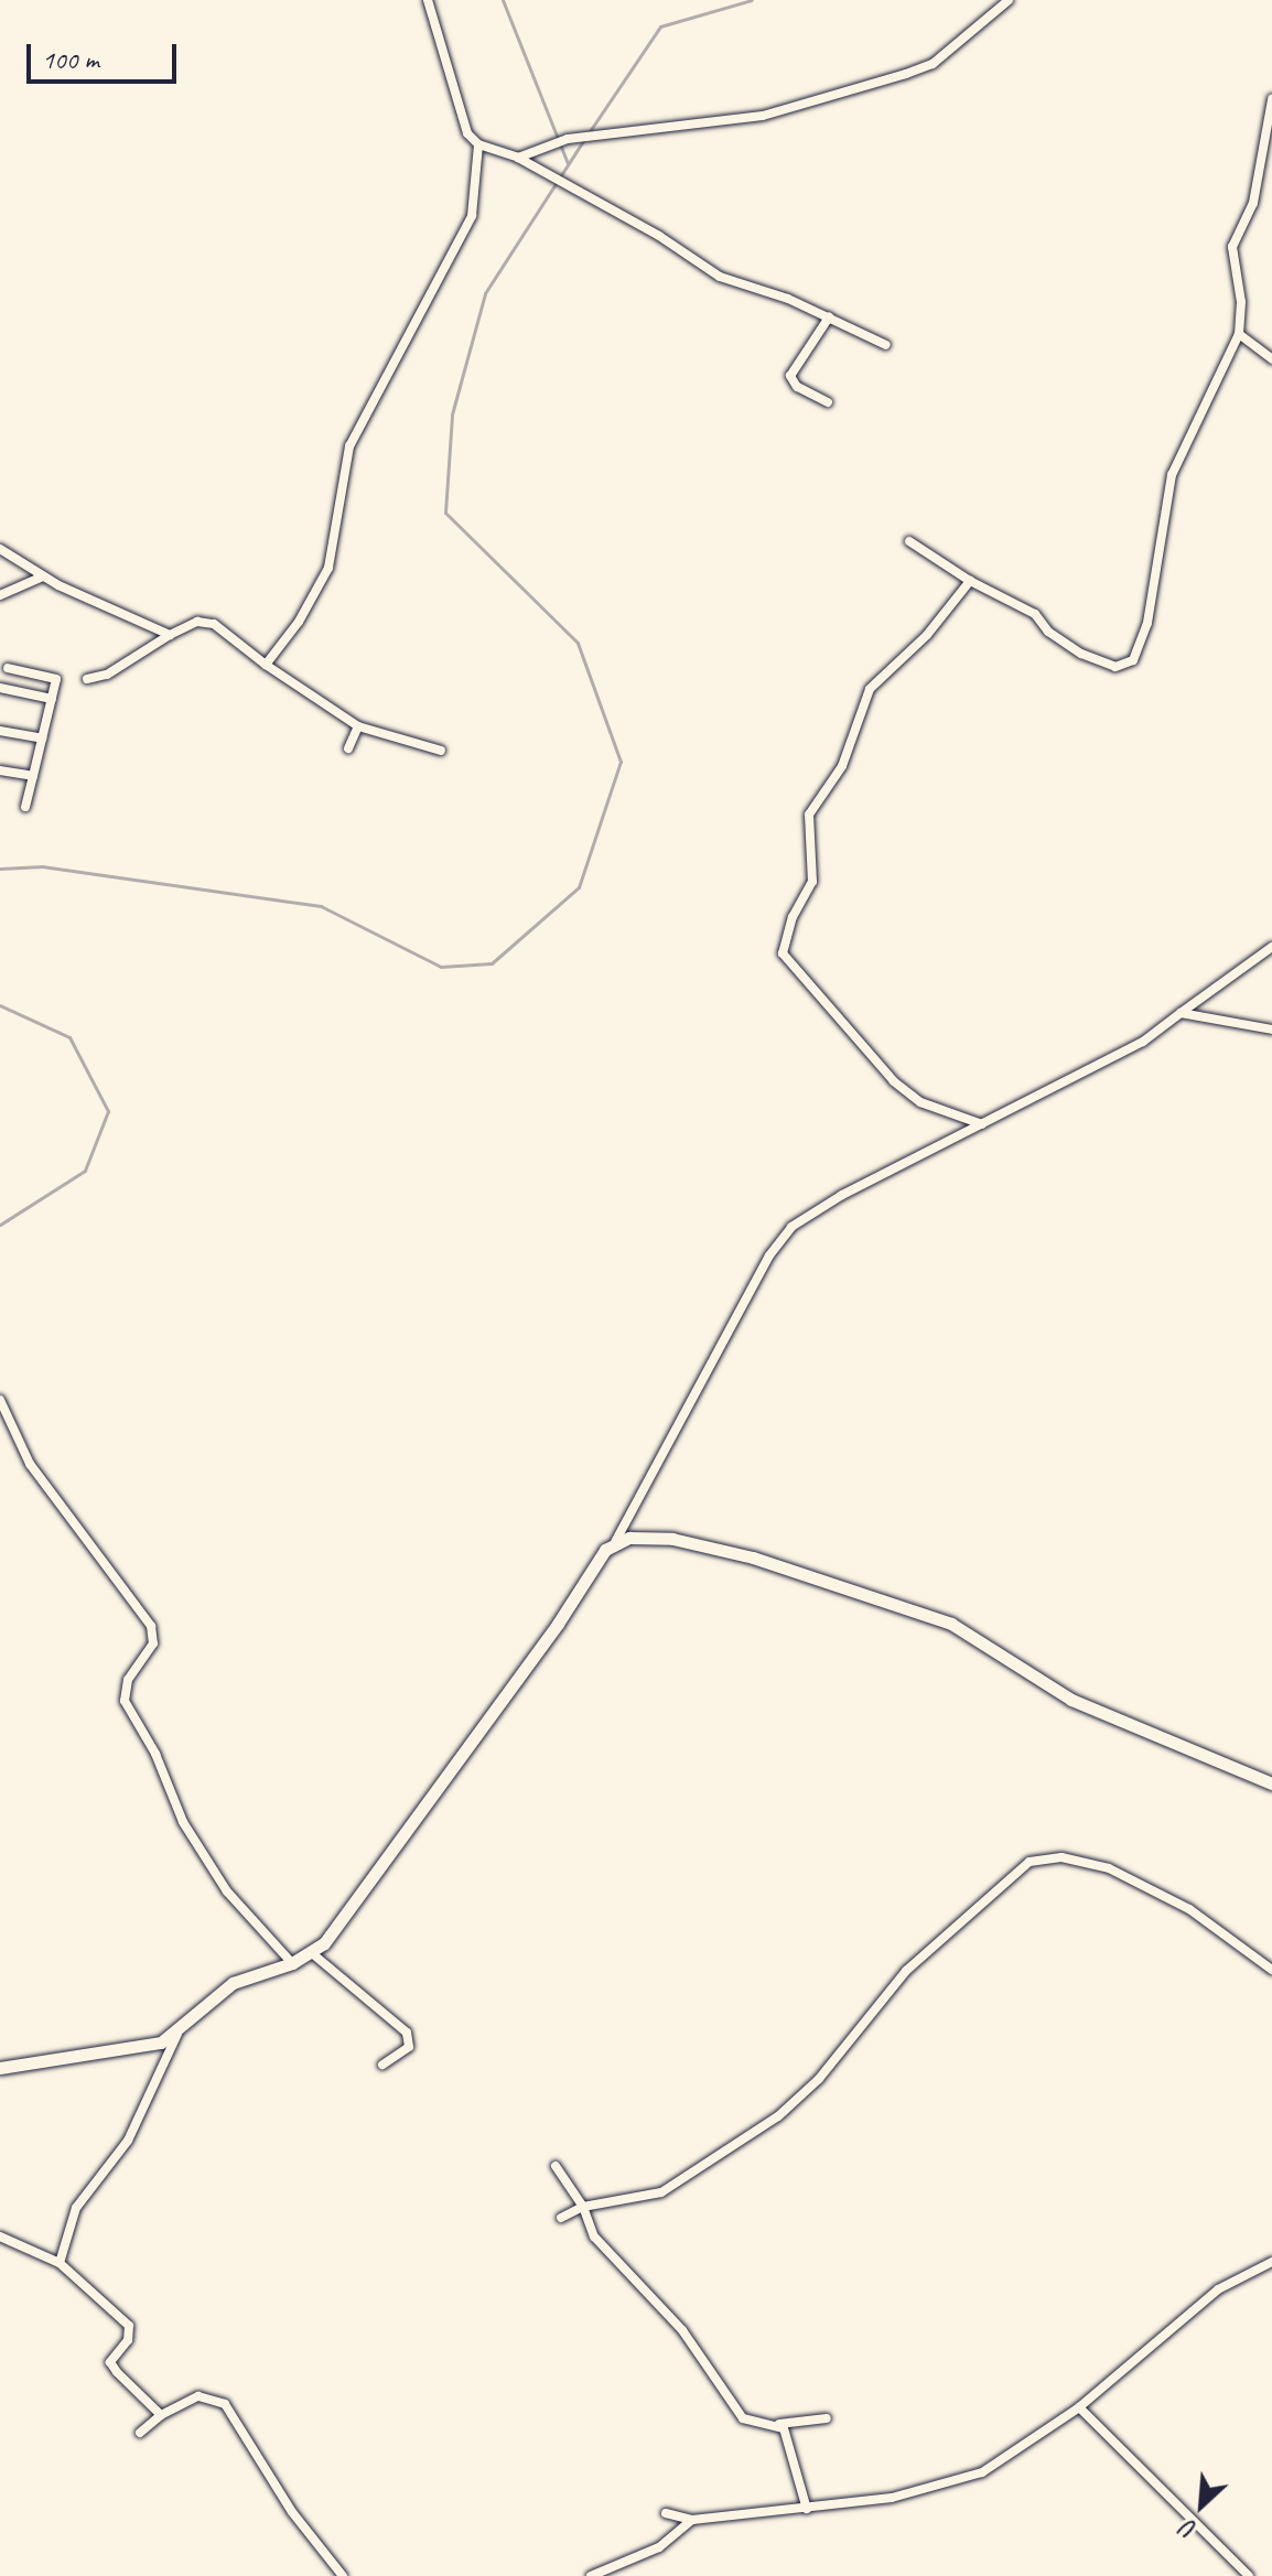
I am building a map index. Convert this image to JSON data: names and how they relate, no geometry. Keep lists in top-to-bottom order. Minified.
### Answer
{"scale_bar":"100 m","north":"bottom left"}
